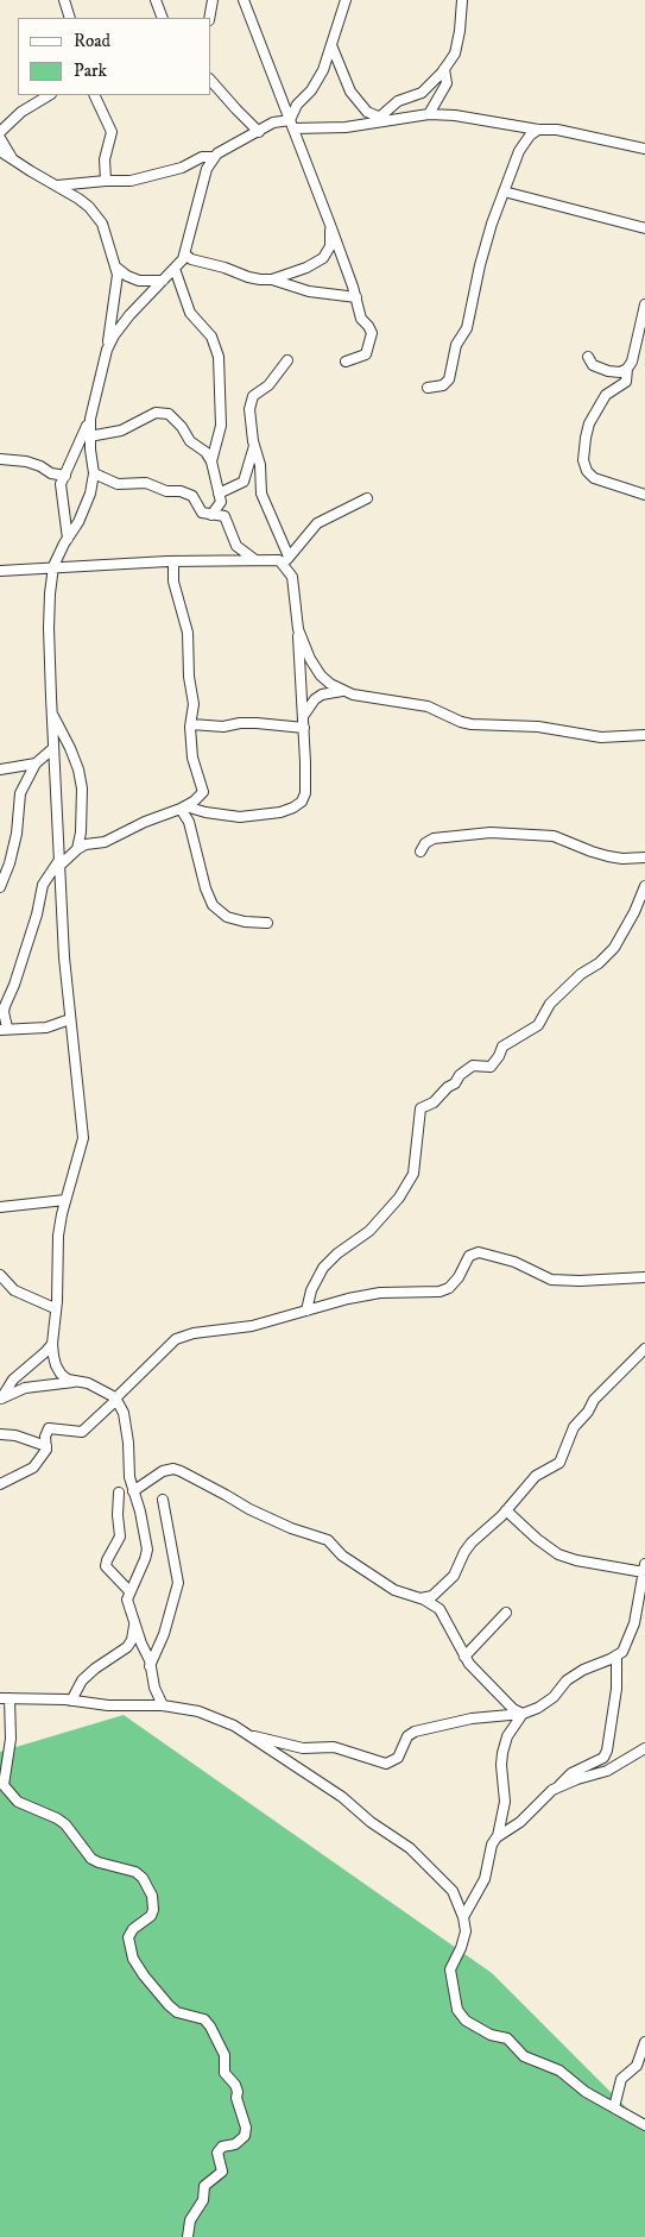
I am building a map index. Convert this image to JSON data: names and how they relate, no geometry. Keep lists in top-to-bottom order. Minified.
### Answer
{"legend":["Road","Park"]}
